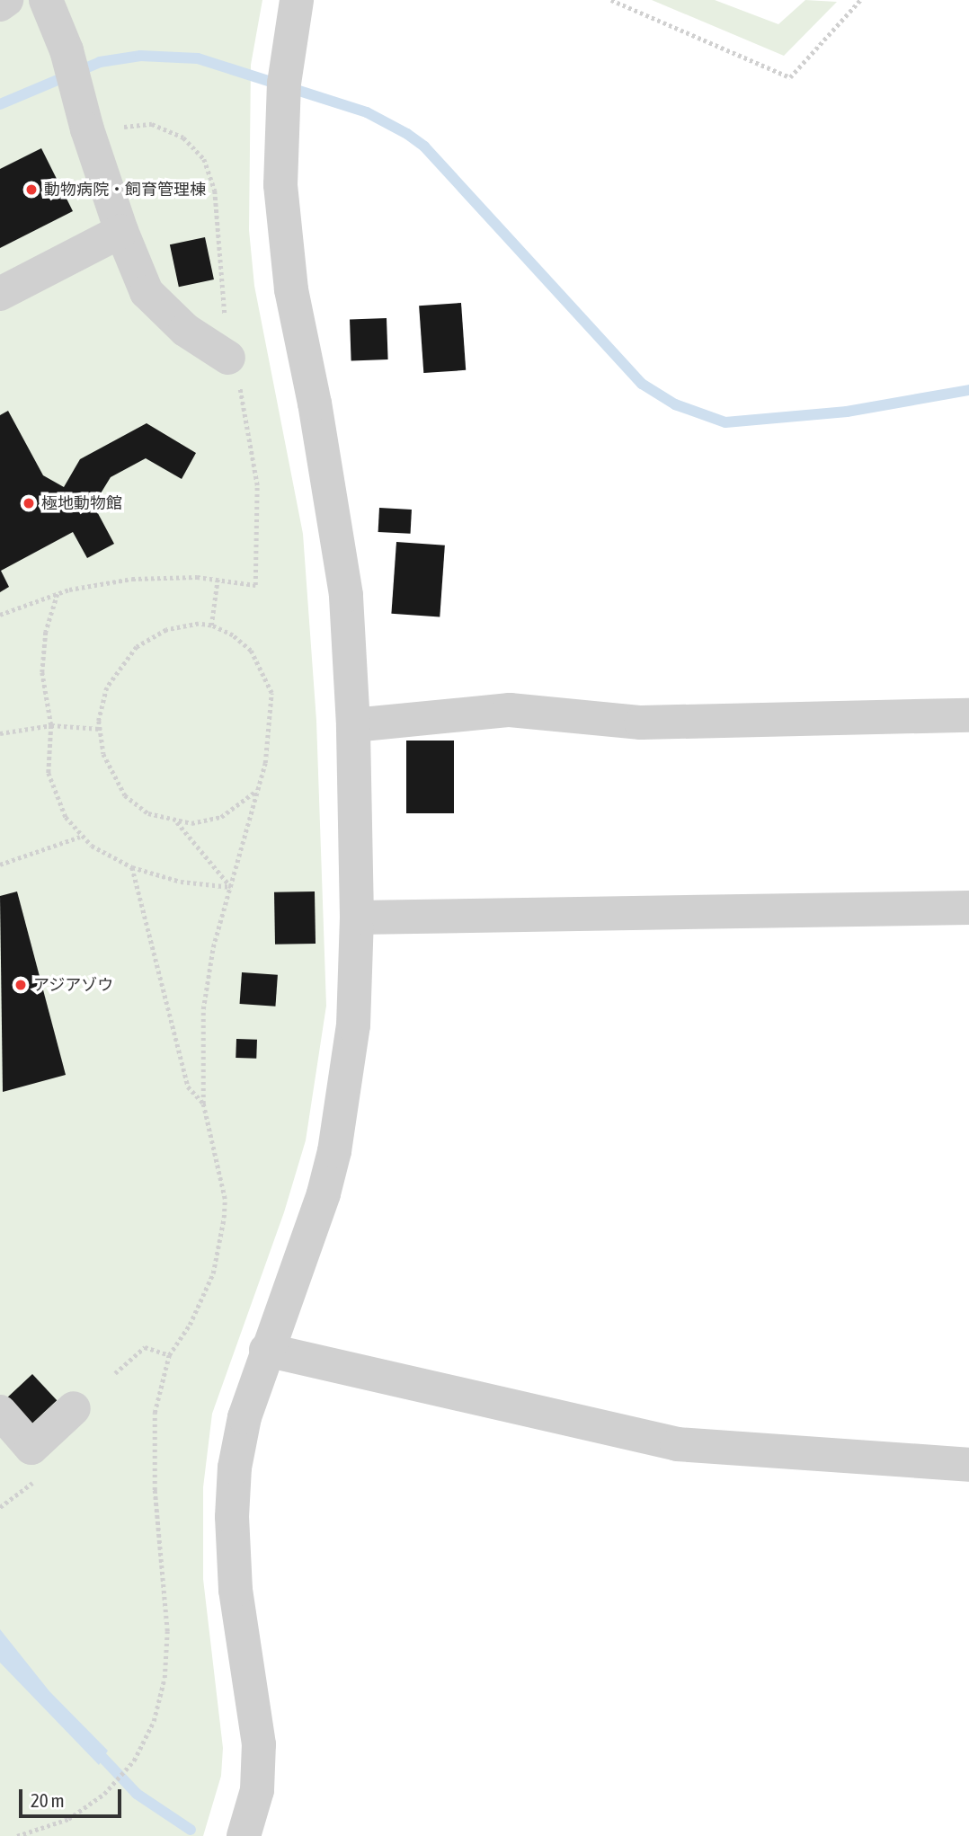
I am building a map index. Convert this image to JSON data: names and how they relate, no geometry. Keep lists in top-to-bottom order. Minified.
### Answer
{"places":["動物病院・飼育管理棟","極地動物館","アジアゾウ"],"scale_bar":"20 m"}
